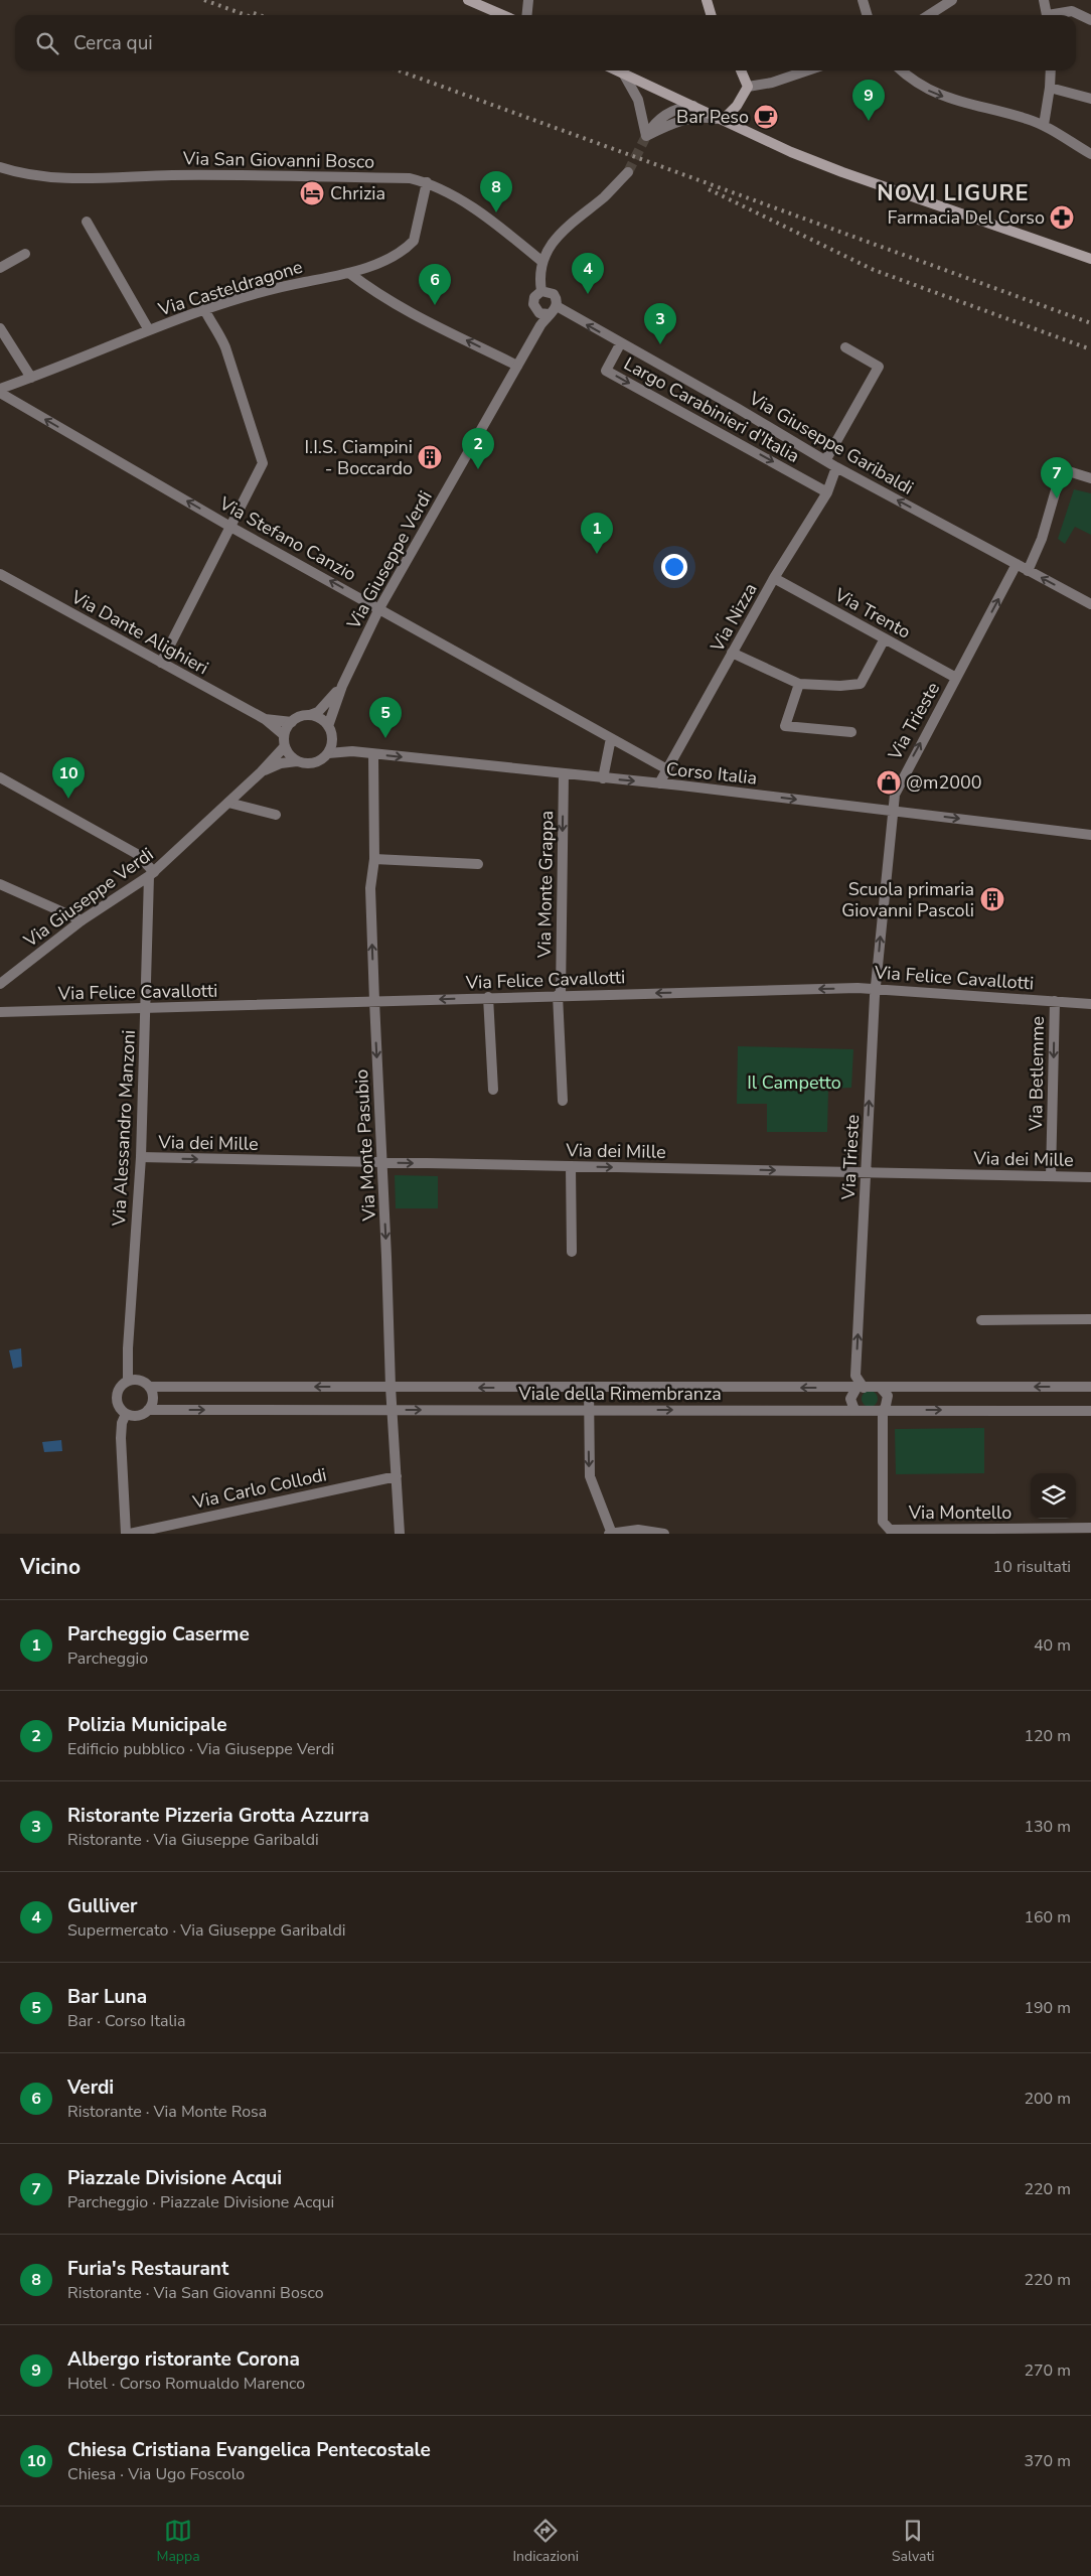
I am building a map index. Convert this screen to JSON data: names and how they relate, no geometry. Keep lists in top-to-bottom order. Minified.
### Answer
{"streets":{"street":["Via San Giovanni Bosco","Via Casteldragone","Largo Carabinieri d'Italia","Via Giuseppe Garibaldi","Via Stefano Canzio","Via Giuseppe Verdi","Via Trento","Via Nizza","Via Dante Alighieri","Via Trieste","Corso Italia","Via Monte Grappa","Via Felice Cavallotti","Via Betlemme","Via Alessandro Manzoni","Via dei Mille","Via Monte Pasubio","Viale della Rimembranza","Via Carlo Collodi","Via Montello"]},"crossings":[["Via San Giovanni Bosco","Via Casteldragone"],["Via San Giovanni Bosco","Via Giuseppe Verdi"],["Largo Carabinieri d'Italia","Via Giuseppe Garibaldi"],["Largo Carabinieri d'Italia","Via Nizza"],["Via Giuseppe Garibaldi","Via Giuseppe Verdi"],["Via Giuseppe Garibaldi","Via Nizza"],["Via Giuseppe Garibaldi","Via Trieste"],["Via Stefano Canzio","Via Giuseppe Verdi"],["Via Stefano Canzio","Via Nizza"],["Via Giuseppe Verdi","Via Dante Alighieri"],["Via Giuseppe Verdi","Corso Italia"],["Via Giuseppe Verdi","Via Alessandro Manzoni"],["Via Trento","Via Nizza"],["Via Trento","Via Trieste"],["Via Nizza","Corso Italia"],["Via Dante Alighieri","Corso Italia"],["Via Trieste","Corso Italia"],["Via Trieste","Via Felice Cavallotti"],["Via Trieste","Via dei Mille"],["Via Trieste","Viale della Rimembranza"],["Corso Italia","Via Monte Grappa"],["Corso Italia","Via Monte Pasubio"],["Via Monte Grappa","Via Felice Cavallotti"],["Via Felice Cavallotti","Via Betlemme"],["Via Felice Cavallotti","Via Alessandro Manzoni"],["Via Felice Cavallotti","Via Monte Pasubio"],["Via Betlemme","Via dei Mille"],["Via Alessandro Manzoni","Via dei Mille"],["Via Alessandro Manzoni","Viale della Rimembranza"],["Via dei Mille","Via Monte Pasubio"],["Via Monte Pasubio","Viale della Rimembranza"],["Via Monte Pasubio","Via Carlo Collodi"],["Viale della Rimembranza","Via Montello"]],"one_way":["Largo Carabinieri d'Italia","Via Giuseppe Garibaldi","Via Stefano Canzio","Via Trieste","Corso Italia","Via Monte Grappa","Via Felice Cavallotti","Via Betlemme","Via dei Mille"],"districts":["NOVI LIGURE"],"parks":["Il Campetto"],"places":{"cafe":["Bar Peso"],"hotel":["Chrizia"],"pharmacy":["Farmacia Del Corso"],"building":["I.I.S. Ciampini - Boccardo","Scuola primaria Giovanni Pascoli"],"shop":["@m2000"]},"page":{"search":"Cerca qui","pins":["9","8","4","6","3","2","7","1","5","10"],"heading":["Vicino","10 risultati"],"list":[{"mark":"1","name":"Parcheggio Caserme","note":"Parcheggio","value":"40 m"},{"mark":"2","name":"Polizia Municipale","note":"Edificio pubblico · Via Giuseppe Verdi","value":"120 m"},{"mark":"3","name":"Ristorante Pizzeria Grotta Azzurra","note":"Ristorante · Via Giuseppe Garibaldi","value":"130 m"},{"mark":"4","name":"Gulliver","note":"Supermercato · Via Giuseppe Garibaldi","value":"160 m"},{"mark":"5","name":"Bar Luna","note":"Bar · Corso Italia","value":"190 m"},{"mark":"6","name":"Verdi","note":"Ristorante · Via Monte Rosa","value":"200 m"},{"mark":"7","name":"Piazzale Divisione Acqui","note":"Parcheggio · Piazzale Divisione Acqui","value":"220 m"},{"mark":"8","name":"Furia's Restaurant","note":"Ristorante · Via San Giovanni Bosco","value":"220 m"},{"mark":"9","name":"Albergo ristorante Corona","note":"Hotel · Corso Romualdo Marenco","value":"270 m"},{"mark":"10","name":"Chiesa Cristiana Evangelica Pentecostale","note":"Chiesa · Via Ugo Foscolo","value":"370 m"}],"nav":["Mappa","Indicazioni","Salvati"]}}
